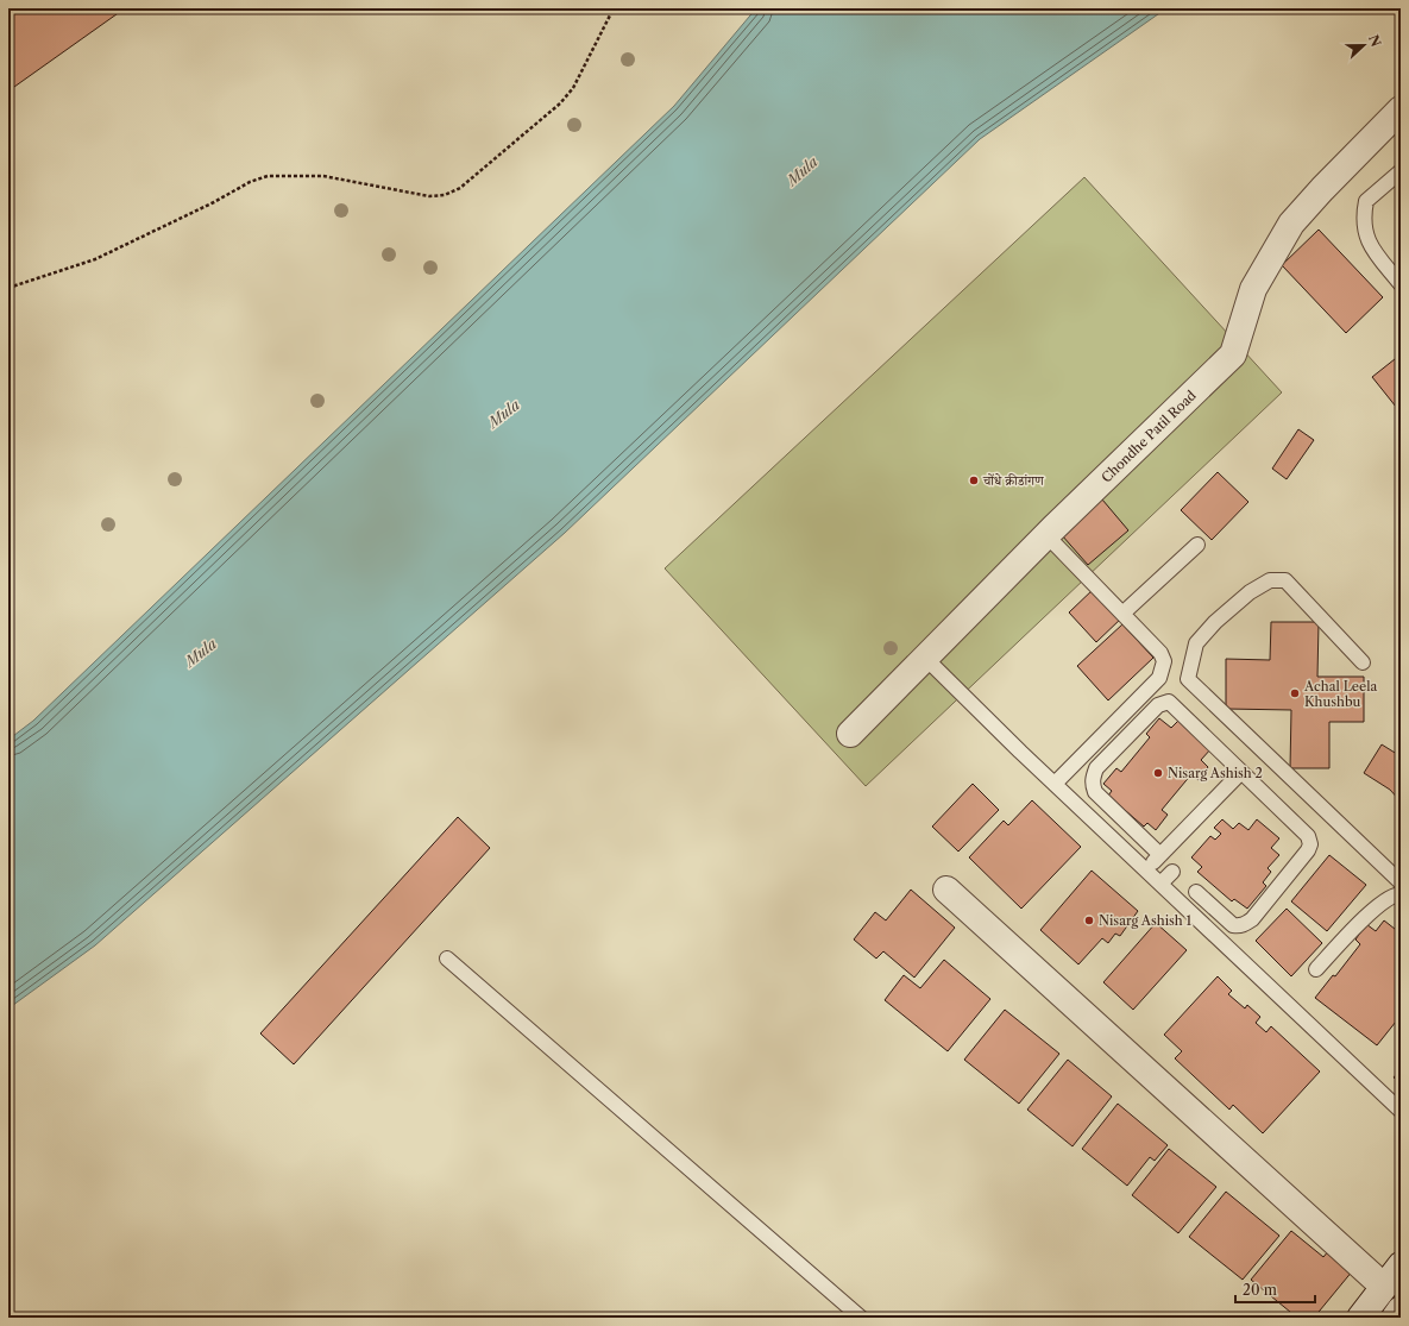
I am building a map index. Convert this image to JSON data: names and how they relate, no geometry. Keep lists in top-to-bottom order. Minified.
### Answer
{"streets":{"street":["Chondhe Patil Road"]},"water":["Mula"],"places":["चोंधे क्रीडांगण","Achal Leela Khushbu","Nisarg Ashish 2","Nisarg Ashish 1"],"scale_bar":"20 m","north":"right"}
